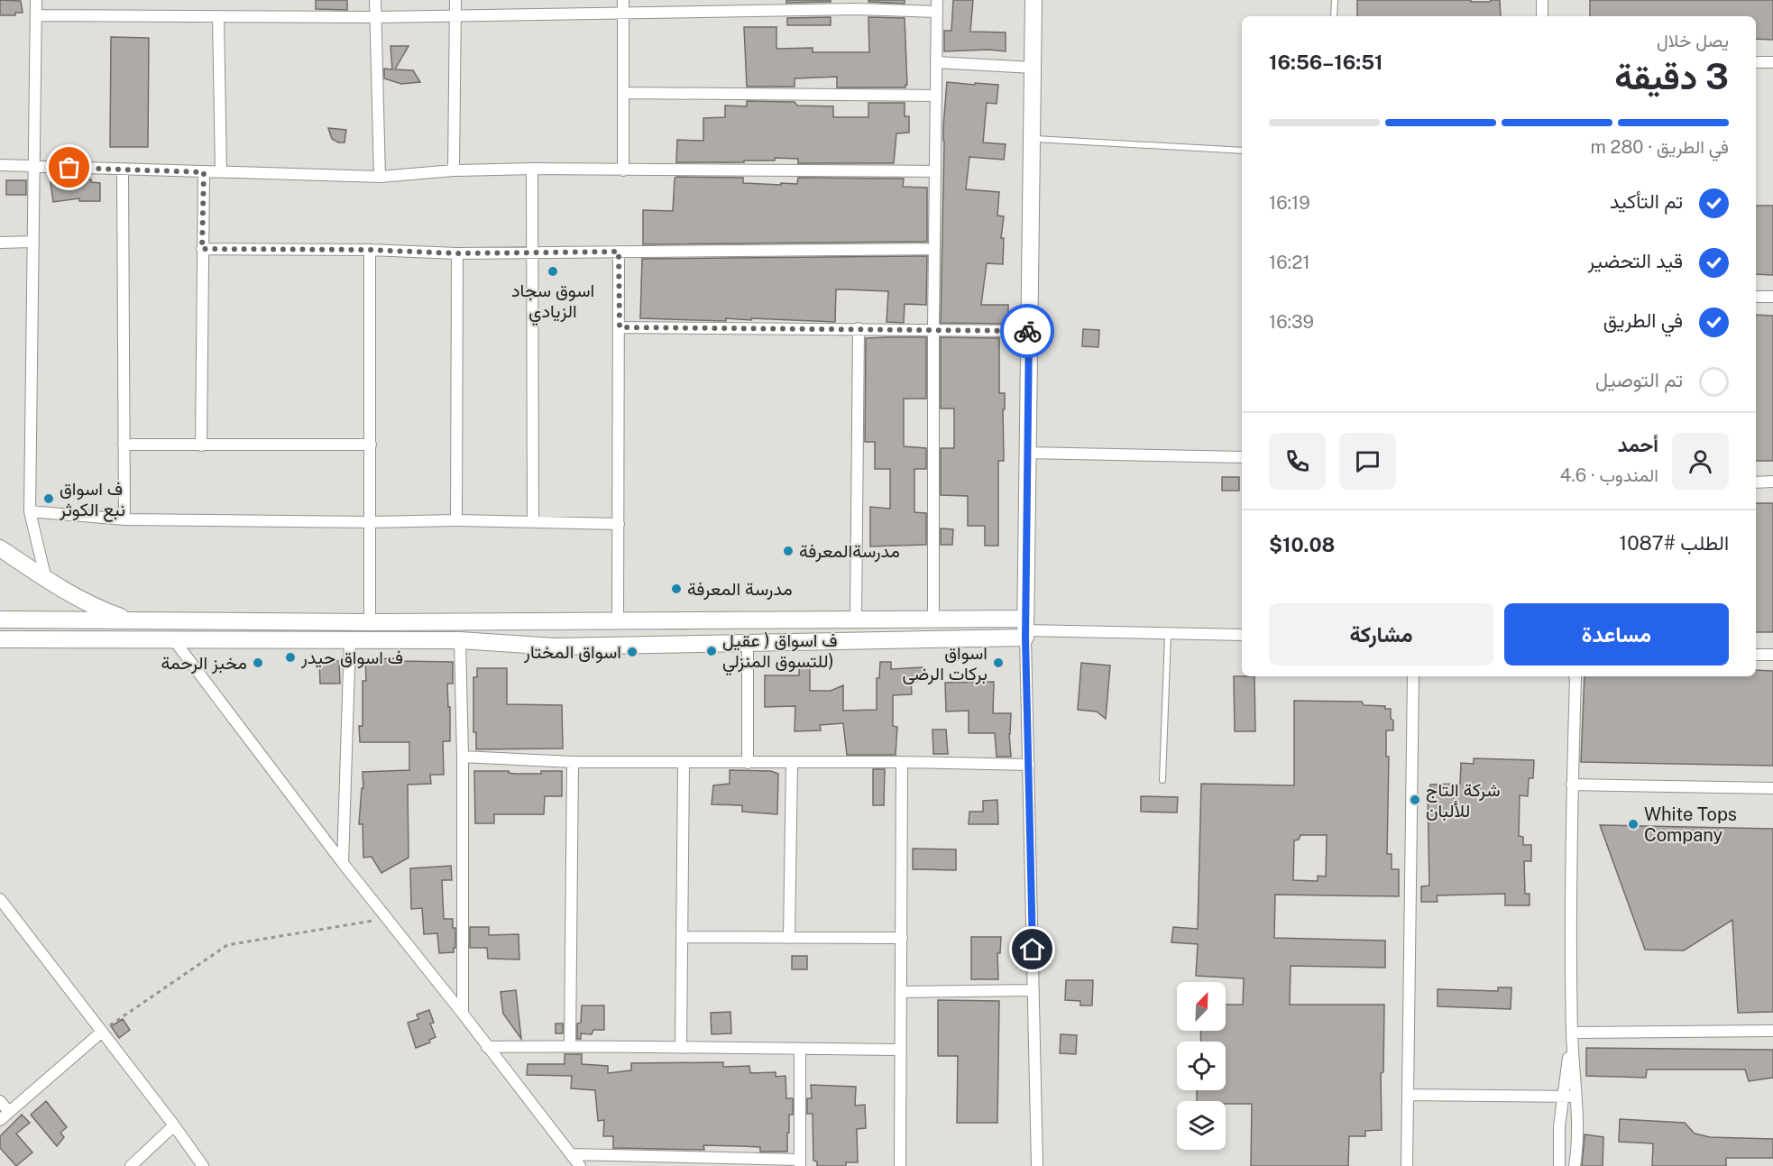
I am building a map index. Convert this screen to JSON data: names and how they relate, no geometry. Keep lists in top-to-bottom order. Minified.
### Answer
{"places":["اسوق سجاد الزيادي","ف اسواق نبع الكوثر","مدرسةالمعرفة","مدرسة المعرفة","ف اسواق ( عقيل للتسوق المنزلي)","اسواق المختار","ف اسواق حيدر","مخبز الرحمة","اسواق بركات الرضى","شركة التاج للألبان","White Tops Company"],"north":"top right","page":{"heading":["3 دقيقة","يصل خلال","16:51–16:56"],"panel":["أحمد","المندوب · 4.6","الطلب #1087","$10.08"],"bar":"في الطريق · 280 m","list":[["تم التأكيد","16:19"],["قيد التحضير","16:21"],["في الطريق","16:39"],"تم التوصيل"],"buttons":["مساعدة","مشاركة"]}}
